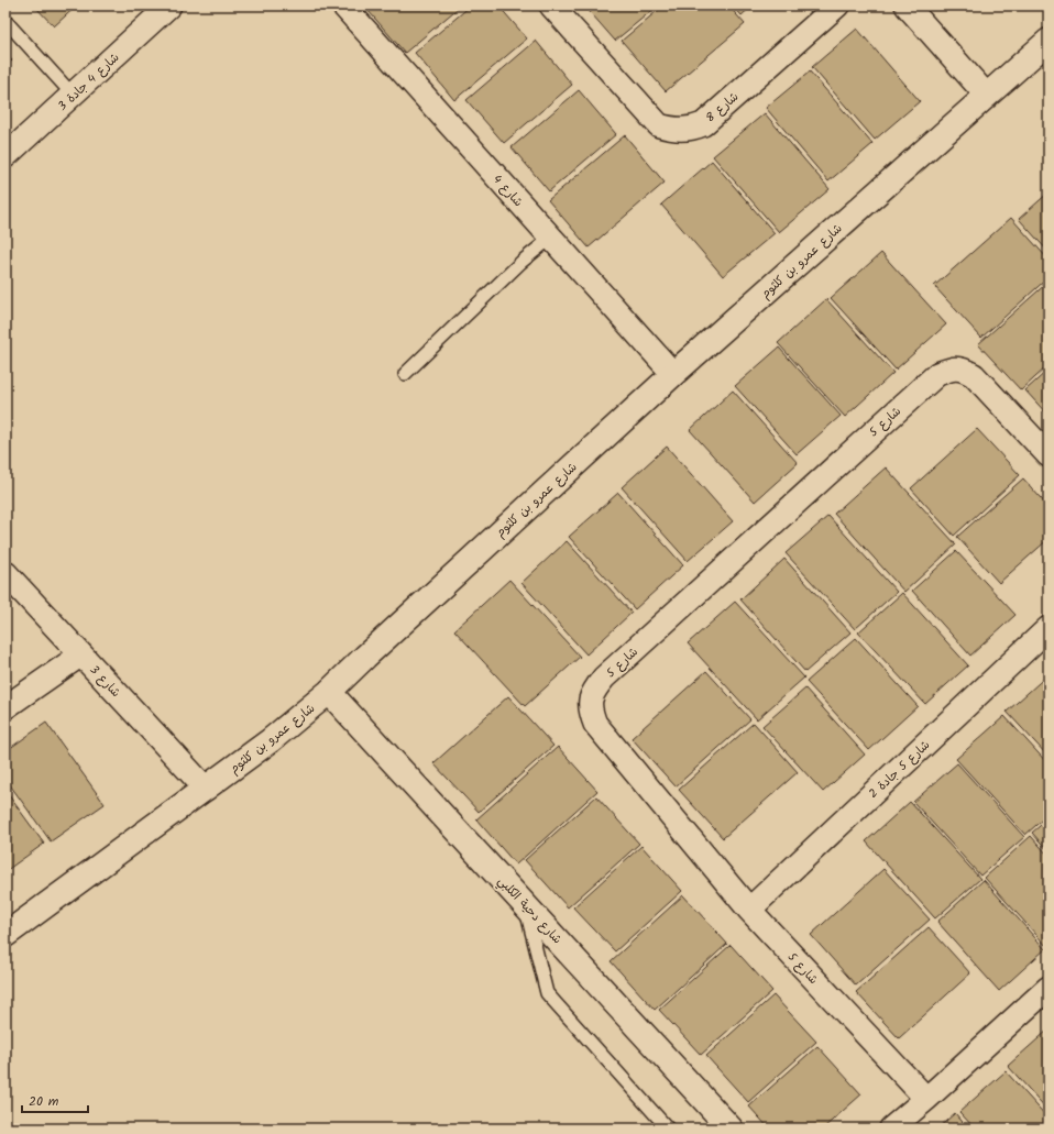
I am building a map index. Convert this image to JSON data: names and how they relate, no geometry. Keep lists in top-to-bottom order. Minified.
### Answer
{"streets":{"street":["شارع 4 جادة 3","شارع 8","شارع 4","شارع عمرو بن كلثوم","شارع 5","شارع 3","شارع 5 جادة 2","شارع دحية الكلبي"]},"crossings":[["شارع 4","شارع عمرو بن كلثوم"],["شارع عمرو بن كلثوم","شارع 3"],["شارع عمرو بن كلثوم","شارع دحية الكلبي"],["شارع 5","شارع 5 جادة 2"]],"scale_bar":"20 m"}
